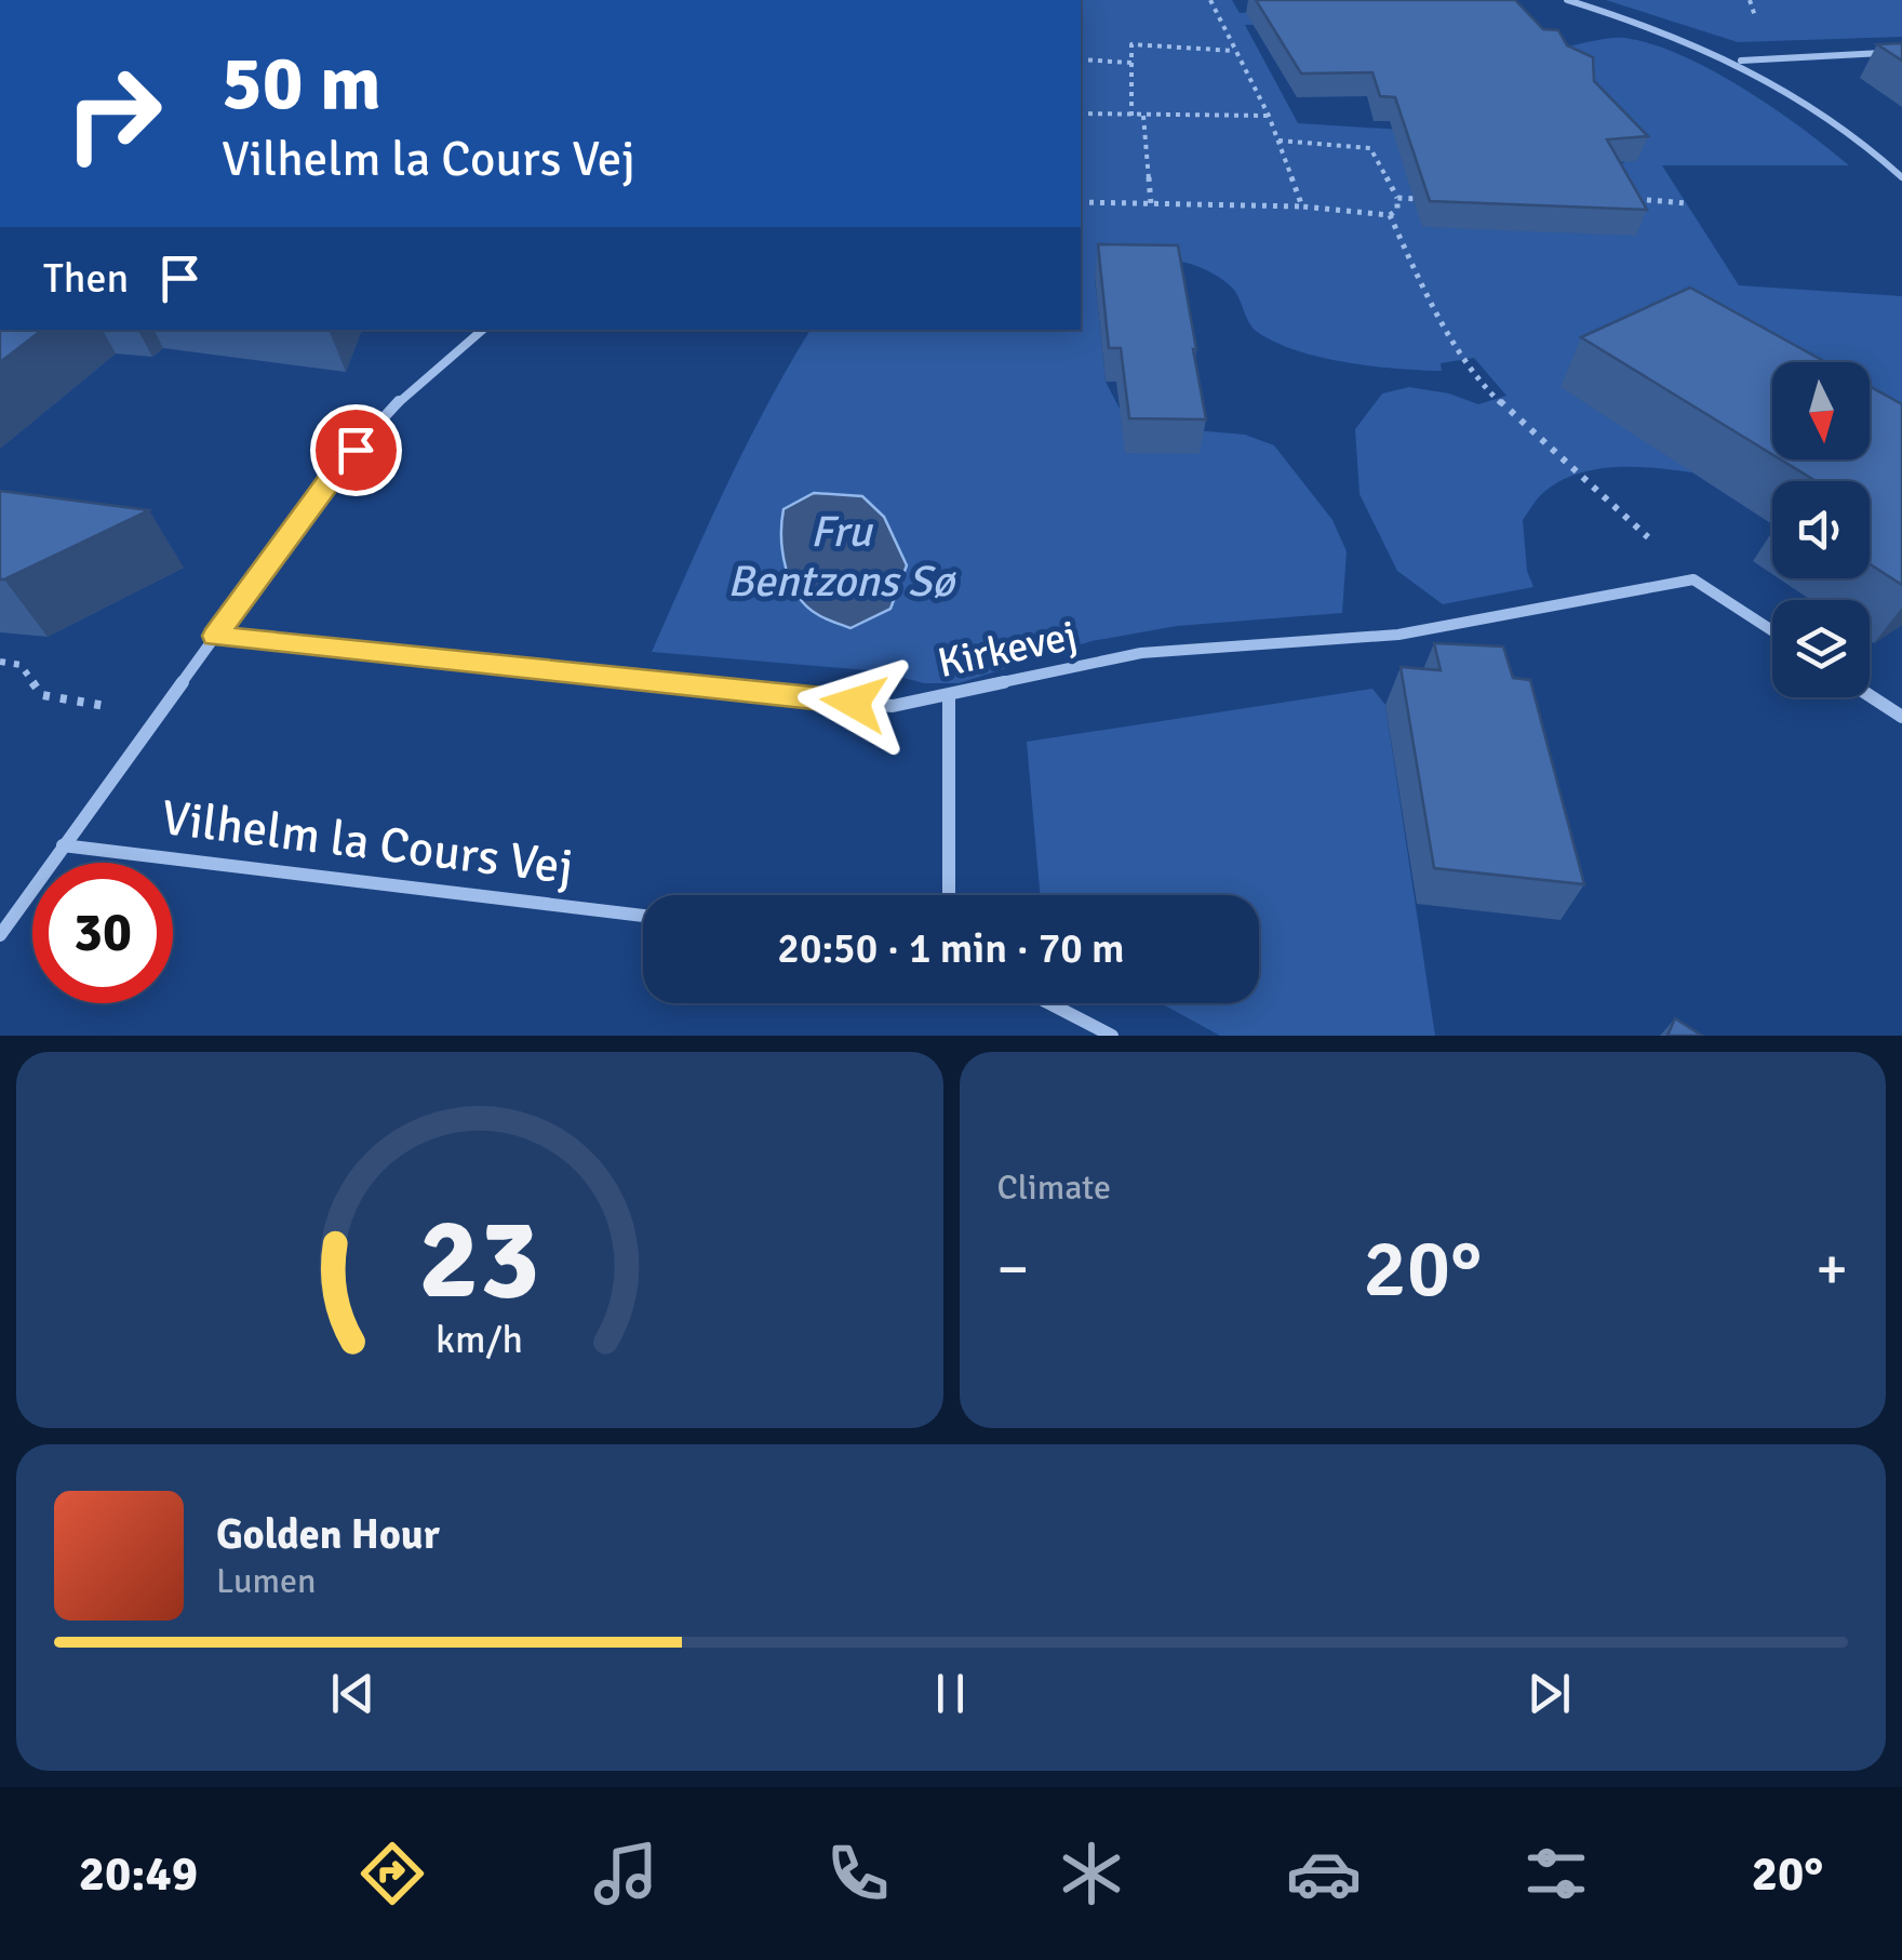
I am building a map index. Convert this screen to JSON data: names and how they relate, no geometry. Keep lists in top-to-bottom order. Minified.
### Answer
{"streets":{"street":["Kirkevej","Vilhelm la Cours Vej"]},"crossings":[["Kirkevej","Vilhelm la Cours Vej"]],"water":["Fru Bentzons Sø"],"north":"bottom","page":{"turn":["50 m","Vilhelm la Cours Vej"],"then":"Then","limit":"30","trip":"20:50 · 1 min · 70 m","tile":"Climate","heat":["−","20°","+"],"song":["Golden Hour","Lumen"],"tabs":["20:49","20°"],"gauge":["23","km/h"]}}
